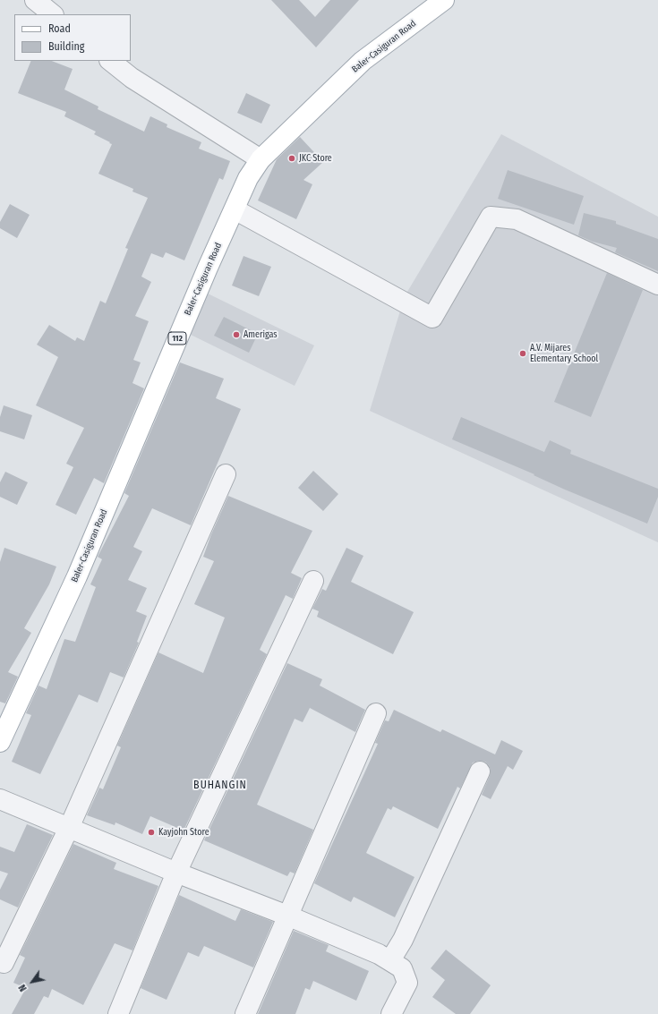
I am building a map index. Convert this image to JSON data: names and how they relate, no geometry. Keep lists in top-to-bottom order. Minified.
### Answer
{"streets":{"main road":["Baler-Casiguran Road","112"]},"districts":["BUHANGIN"],"places":["JKC Store","Amerigas","A.V. Mijares Elementary School","Kayjohn Store"],"legend":["Road","Building"],"north":"bottom left"}
